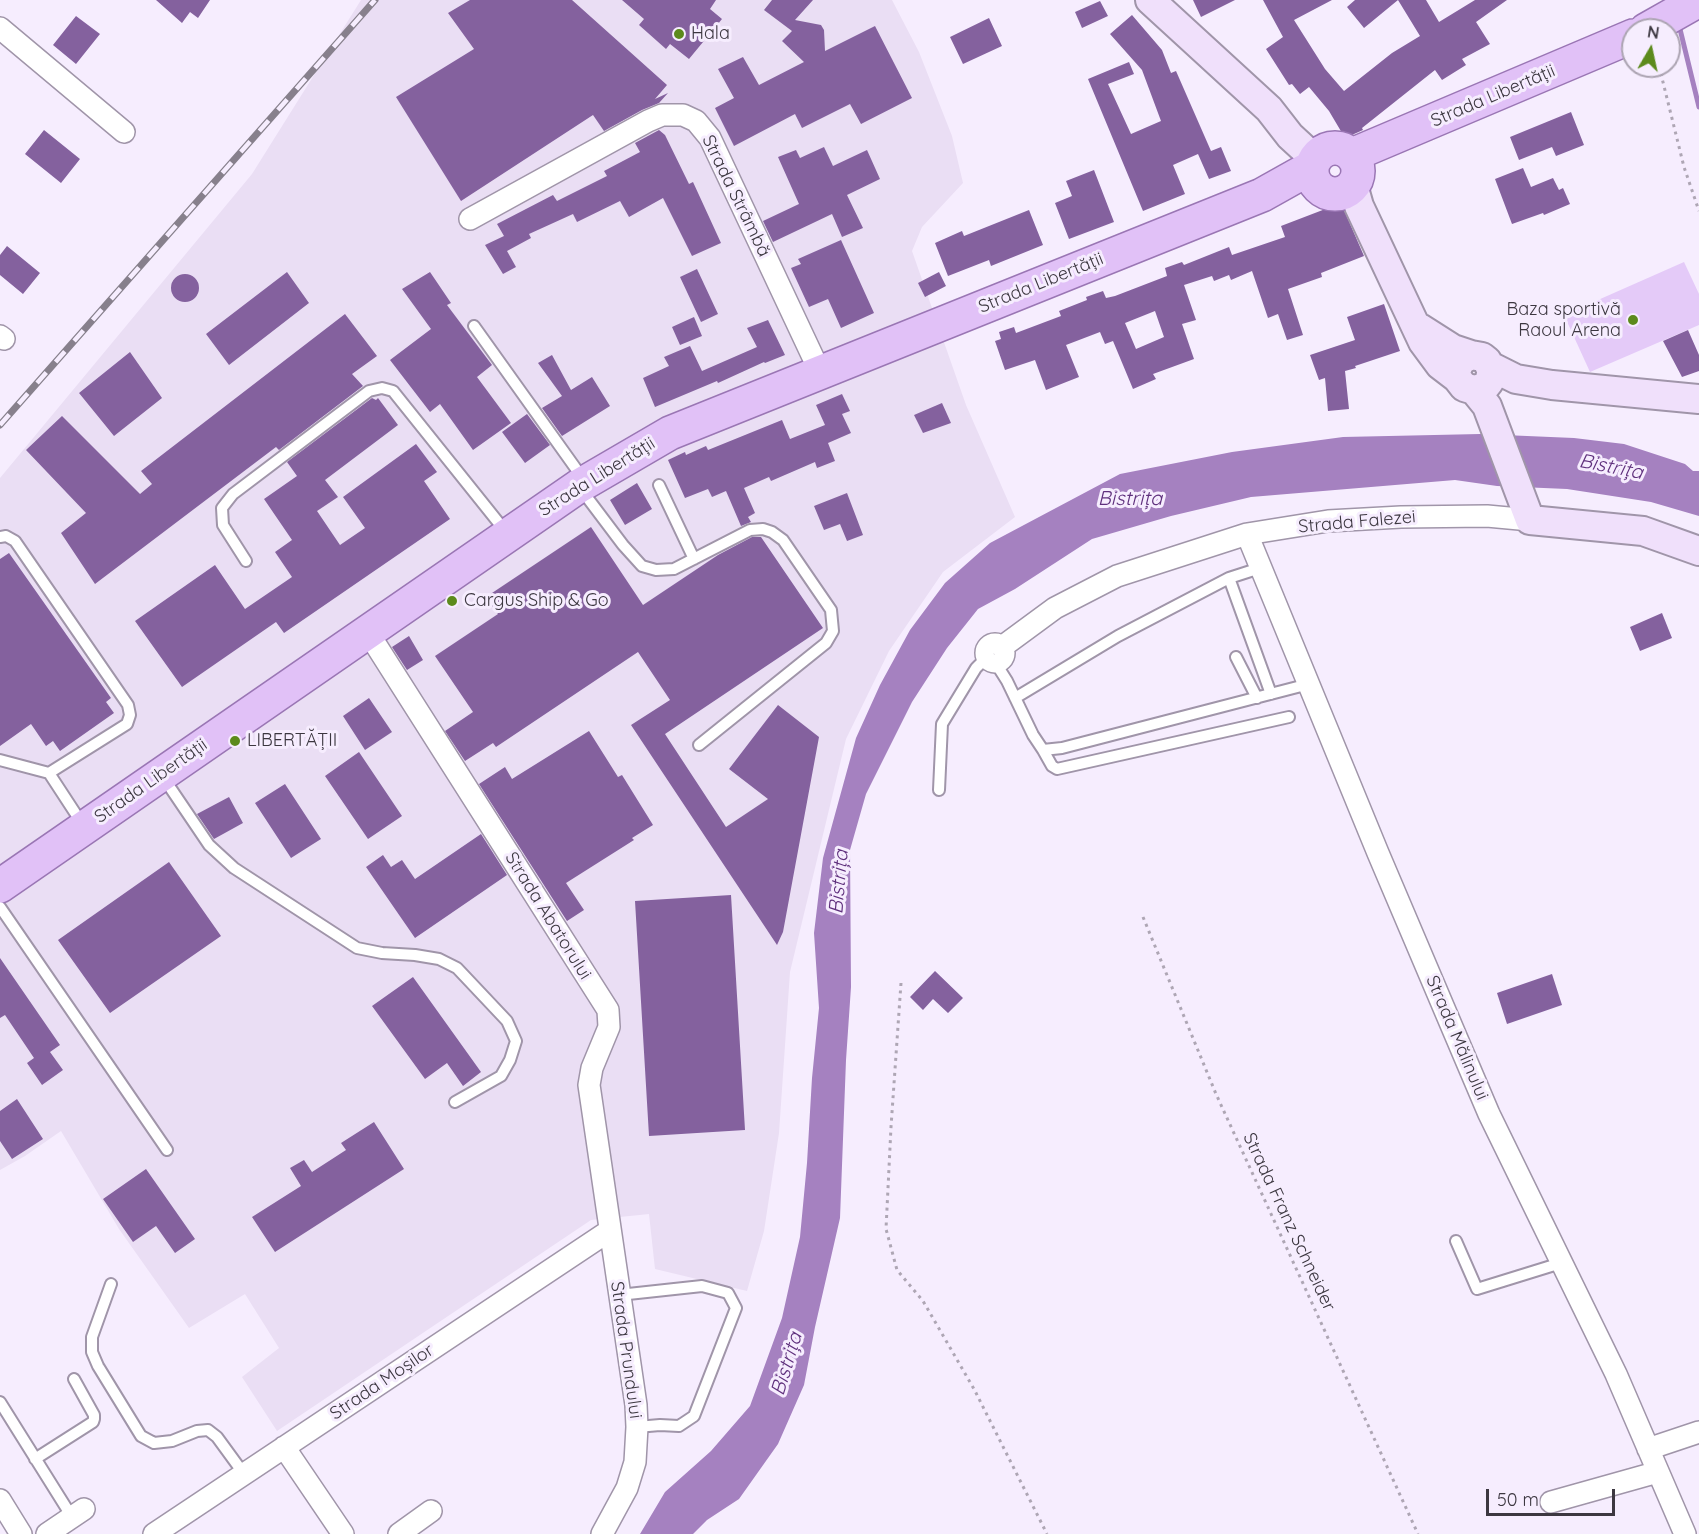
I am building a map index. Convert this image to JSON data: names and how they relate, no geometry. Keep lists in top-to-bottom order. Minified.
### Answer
{"streets":{"main road":["Strada Libertății"],"street":["Strada Strâmbă","Strada Falezei","Strada Abatorului","Strada Mălinului","Strada Prundului","Strada Moșilor"],"path":["Strada Franz Schneider"]},"crossings":[["Strada Libertății","Strada Strâmbă"],["Strada Libertății","Strada Abatorului"],["Strada Falezei","Strada Mălinului"],["Strada Abatorului","Strada Prundului"],["Strada Abatorului","Strada Moșilor"],["Strada Prundului","Strada Moșilor"]],"water":["Bistrița"],"places":["Hala","Baza sportivă Raoul Arena","Cargus Ship & Go","LIBERTĂȚII"],"scale_bar":"50 m","north":"top"}
